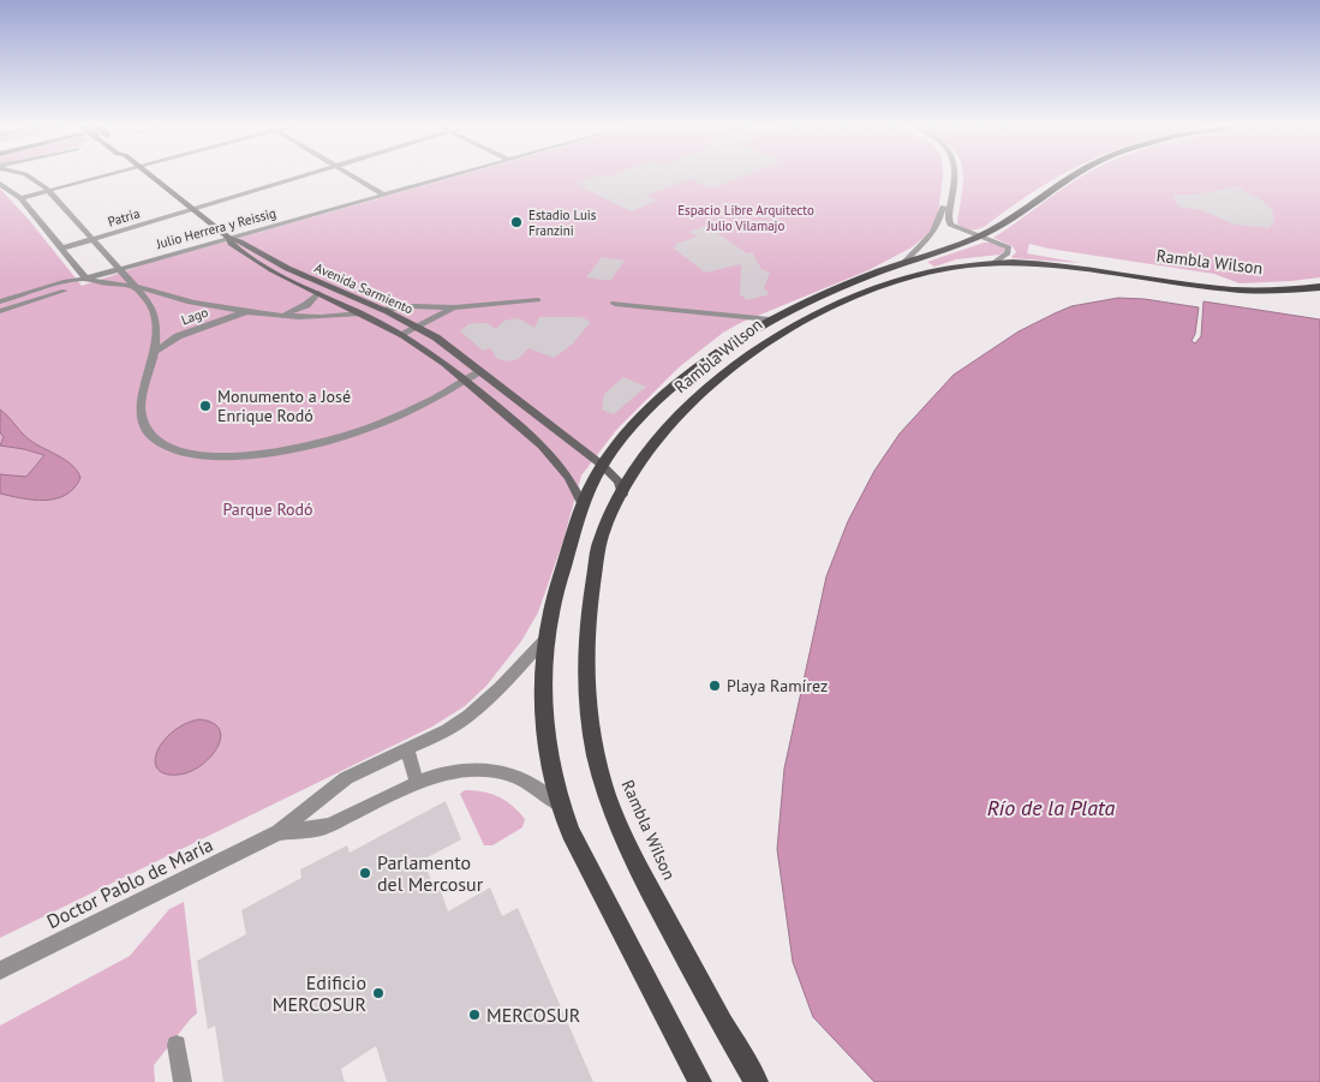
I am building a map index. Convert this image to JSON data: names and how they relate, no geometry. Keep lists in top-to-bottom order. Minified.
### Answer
{"streets":{"main road":["Rambla Wilson"],"street":["Patria","Julio Herrera y Reissig","Avenida Sarmiento","Lago","Doctor Pablo de María"]},"crossings":[["Patria","Avenida Sarmiento"],["Julio Herrera y Reissig","Avenida Sarmiento"],["Rambla Wilson","Avenida Sarmiento"],["Rambla Wilson","Doctor Pablo de María"]],"water":["Río de la Plata"],"parks":["Espacio Libre Arquitecto Julio Vilamajo","Parque Rodó"],"places":["Estadio Luis Franzini","Monumento a José Enrique Rodó","Playa Ramírez","Parlamento del Mercosur","Edificio MERCOSUR","MERCOSUR"]}
